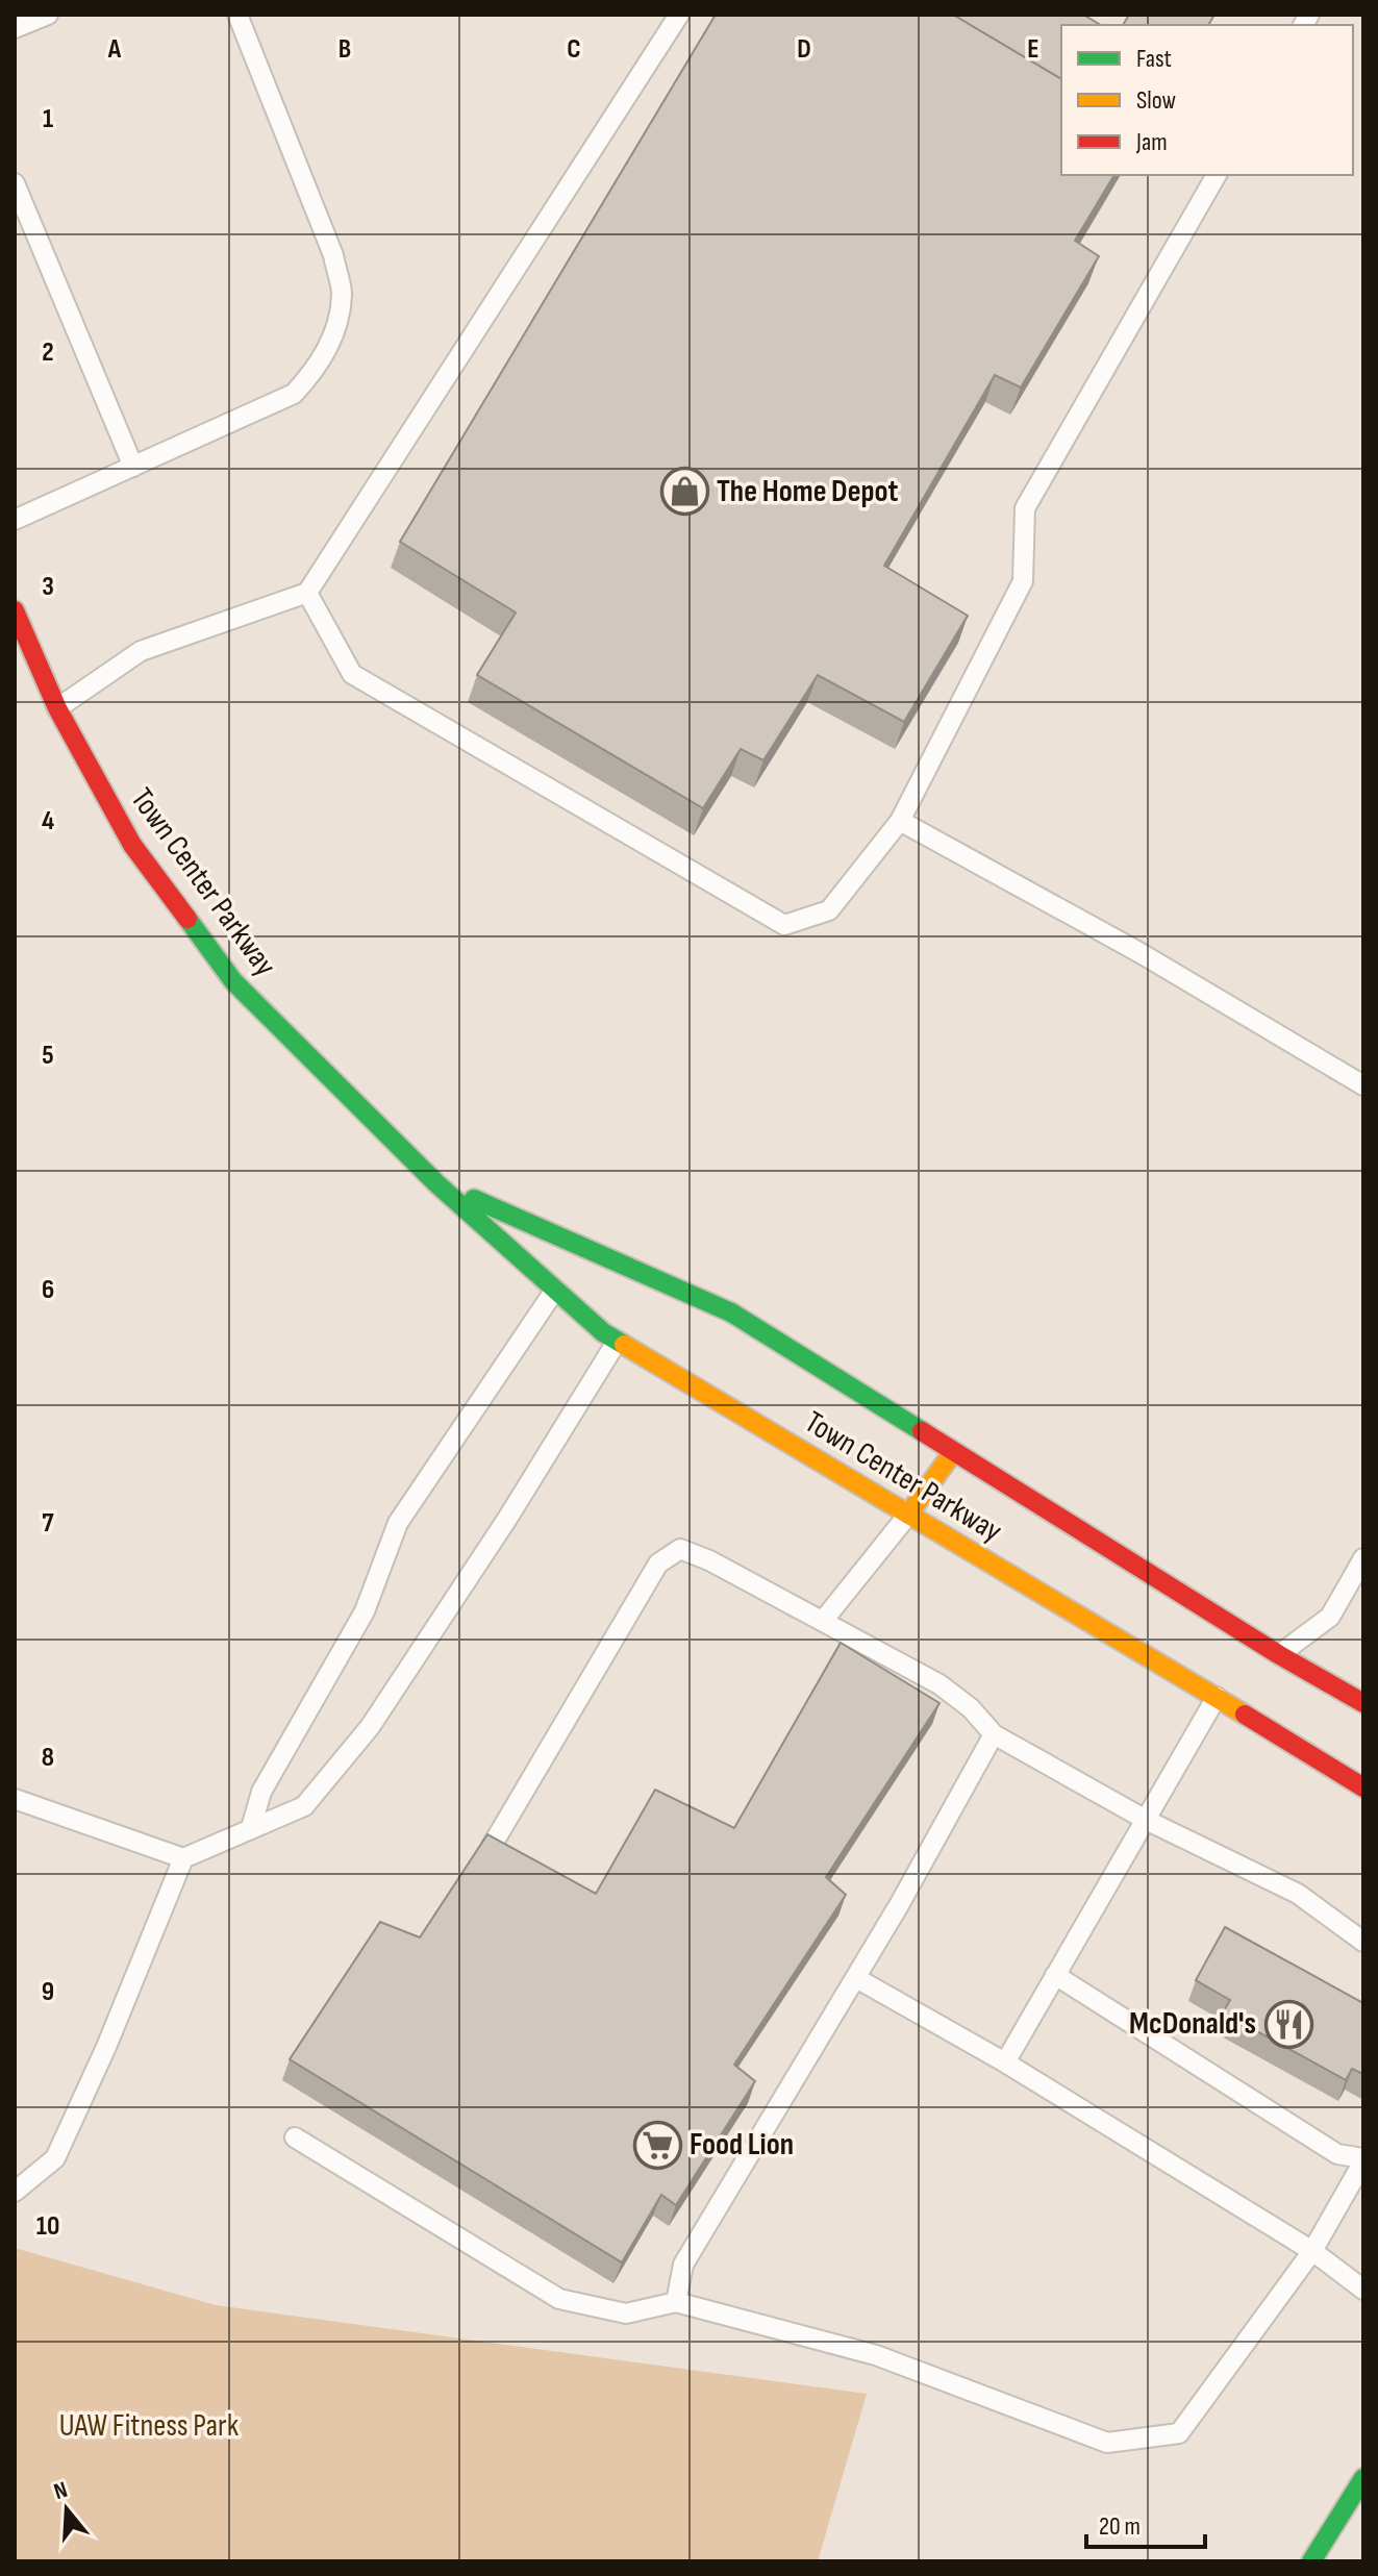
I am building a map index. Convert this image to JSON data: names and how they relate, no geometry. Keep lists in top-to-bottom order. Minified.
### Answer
{"streets":{"street":["Town Center Parkway"]},"parks":["UAW Fitness Park"],"places":{"shop":["The Home Depot"],"restaurant":["McDonald's"],"supermarket":["Food Lion"]},"legend":["Fast","Slow","Jam"],"scale_bar":"20 m","north":"top","grid":{"columns":["A","B","C","D","E"],"rows":["1","2","3","4","5","6","7","8","9","10"]}}
